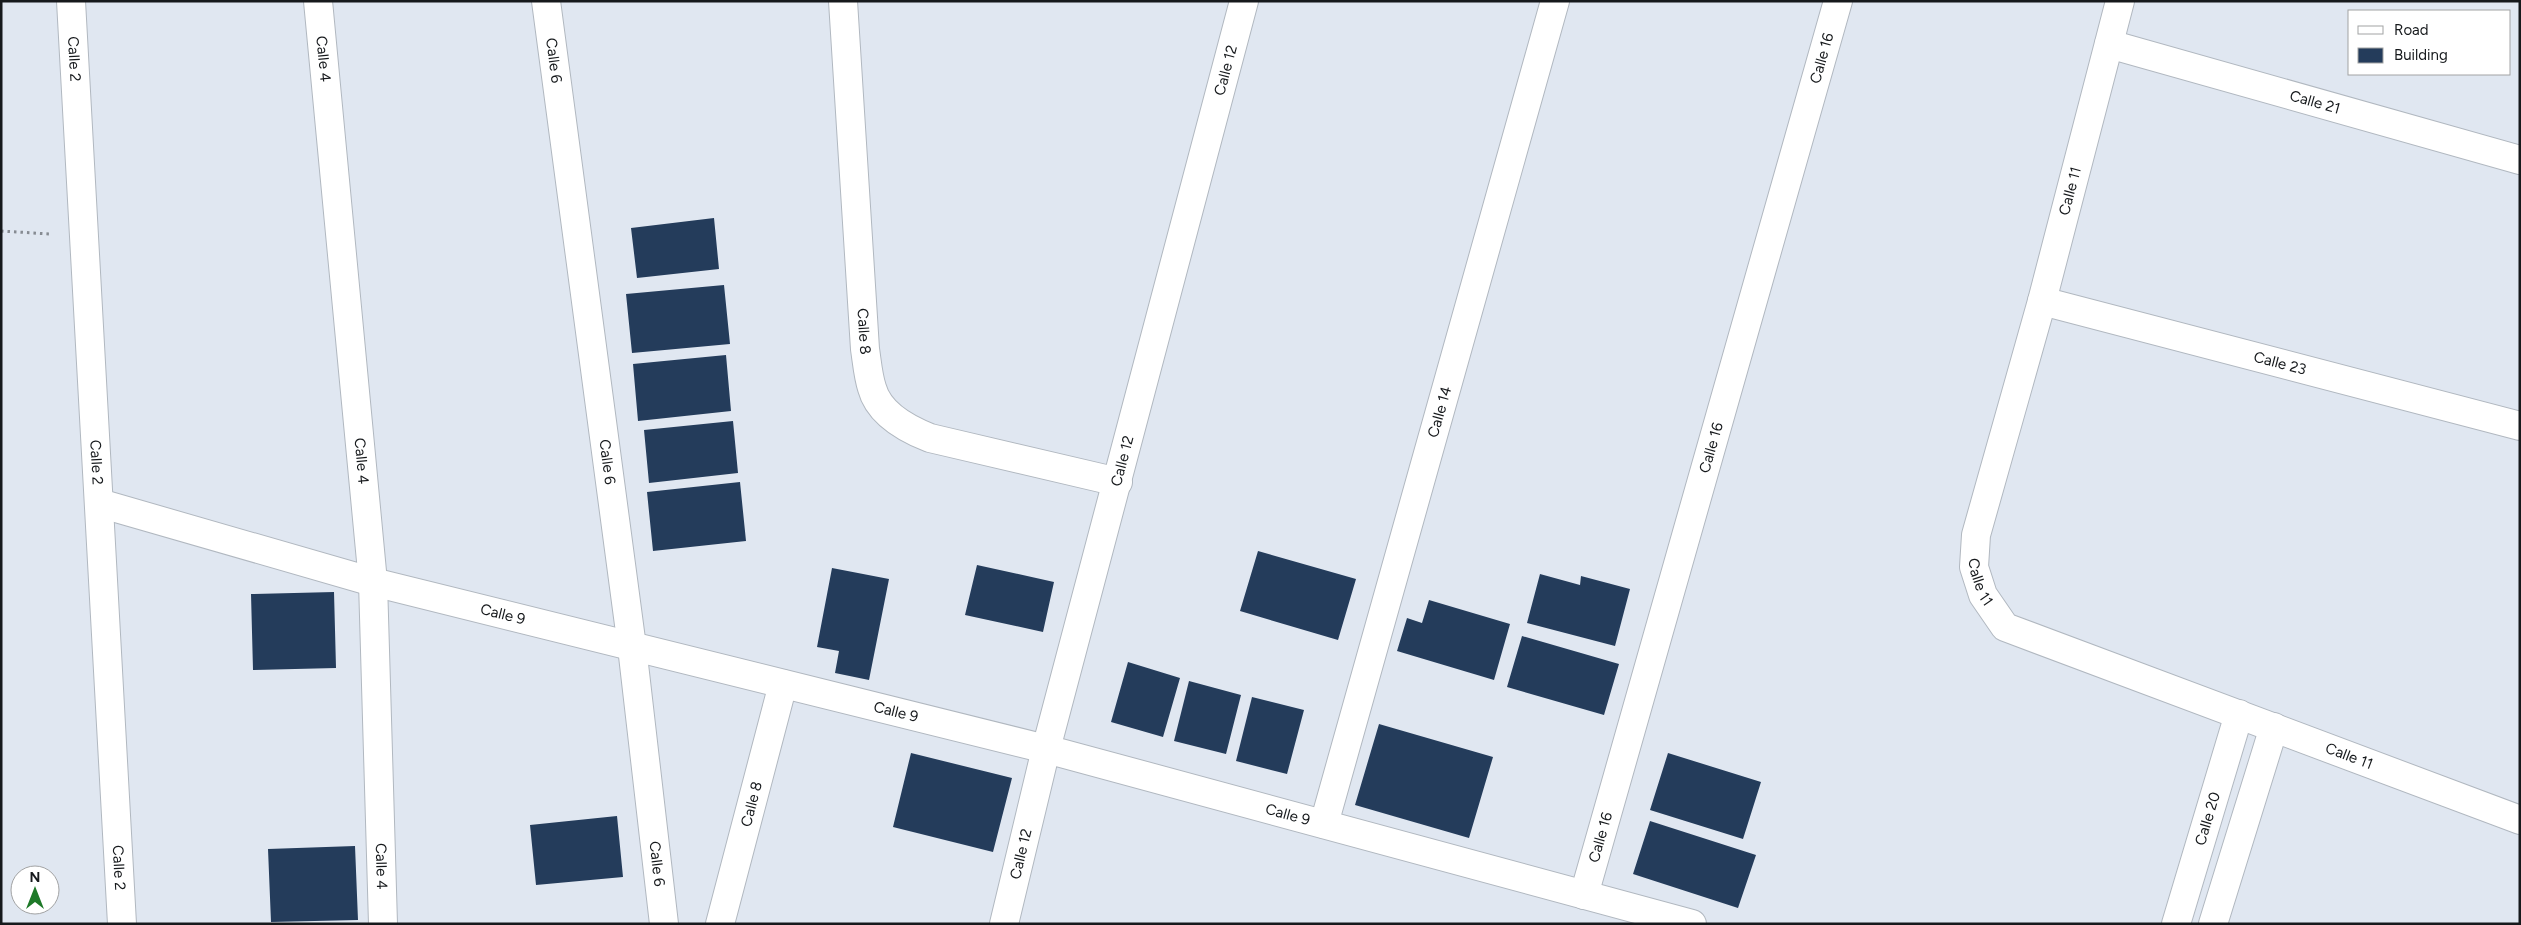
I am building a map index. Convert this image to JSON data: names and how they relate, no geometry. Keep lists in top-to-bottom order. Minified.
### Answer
{"streets":{"street":["Calle 2","Calle 4","Calle 16","Calle 6","Calle 12","Calle 21","Calle 11","Calle 8","Calle 23","Calle 14","Calle 9","Calle 20"]},"crossings":[["Calle 2","Calle 9"],["Calle 4","Calle 9"],["Calle 16","Calle 9"],["Calle 6","Calle 9"],["Calle 12","Calle 8"],["Calle 12","Calle 9"],["Calle 21","Calle 11"],["Calle 11","Calle 23"],["Calle 11","Calle 20"],["Calle 8","Calle 9"],["Calle 14","Calle 9"]],"legend":["Road","Building"],"north":"top"}
